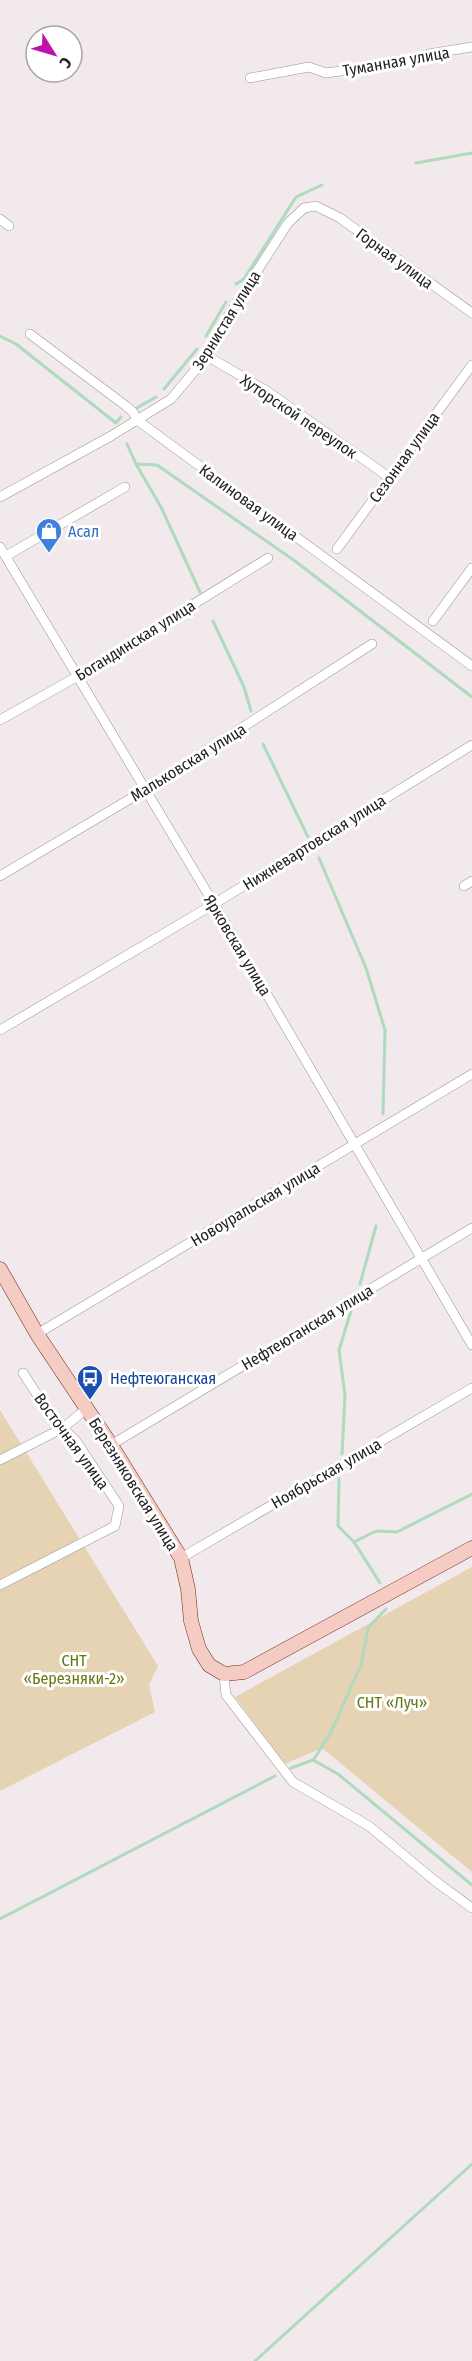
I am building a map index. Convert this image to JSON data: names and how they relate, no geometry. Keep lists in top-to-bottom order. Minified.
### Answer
{"streets":{"street":["Туманная улица","Горная улица","Зернистая улица","Хуторской переулок","Сезонная улица","Калиновая улица","Богандинская улица","Мальковская улица","Нижневартовская улица","Ярковская улица","Новоуральская улица","Нефтеюганская улица","Восточная улица","Ноябрьская улица","Березняковская улица"]},"crossings":[["Горная улица","Зернистая улица"],["Зернистая улица","Хуторской переулок"],["Зернистая улица","Калиновая улица"],["Хуторской переулок","Сезонная улица"],["Богандинская улица","Ярковская улица"],["Мальковская улица","Ярковская улица"],["Нижневартовская улица","Ярковская улица"],["Ярковская улица","Новоуральская улица"],["Ярковская улица","Нефтеюганская улица"],["Новоуральская улица","Березняковская улица"],["Нефтеюганская улица","Березняковская улица"],["Ноябрьская улица","Березняковская улица"]],"parks":["СНТ «Березняки-2»","СНТ «Луч»"],"places":{"shop":["Асал"],"bus stop":["Нефтеюганская"]},"north":"bottom right"}
